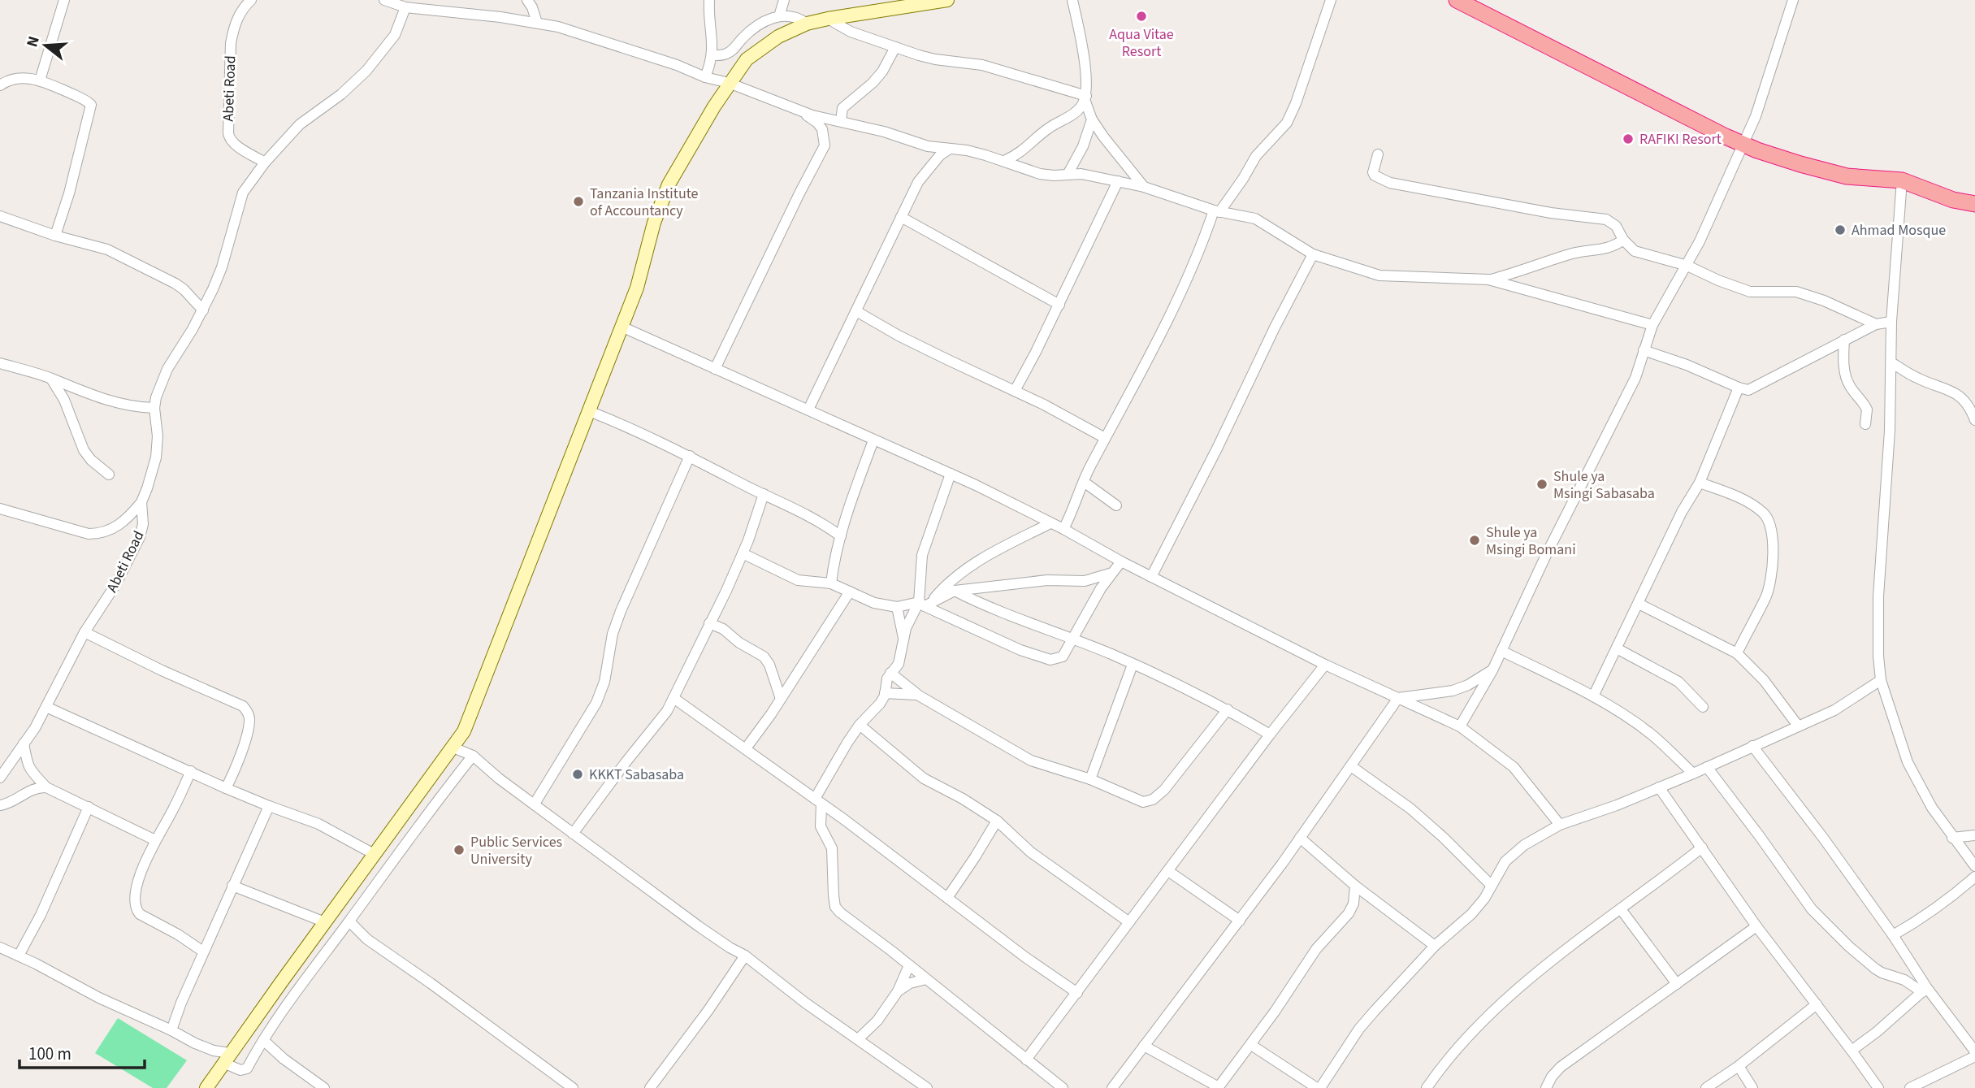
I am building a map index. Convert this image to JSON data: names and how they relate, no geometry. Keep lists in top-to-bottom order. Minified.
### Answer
{"streets":{"street":["Abeti Road"]},"places":["Aqua Vitae Resort","RAFIKI Resort","Tanzania Institute of Accountancy","Ahmad Mosque","Shule ya Msingi Sabasaba","Shule ya Msingi Bomani","KKKT Sabasaba","Public Services University"],"scale_bar":"100 m","north":"left"}
